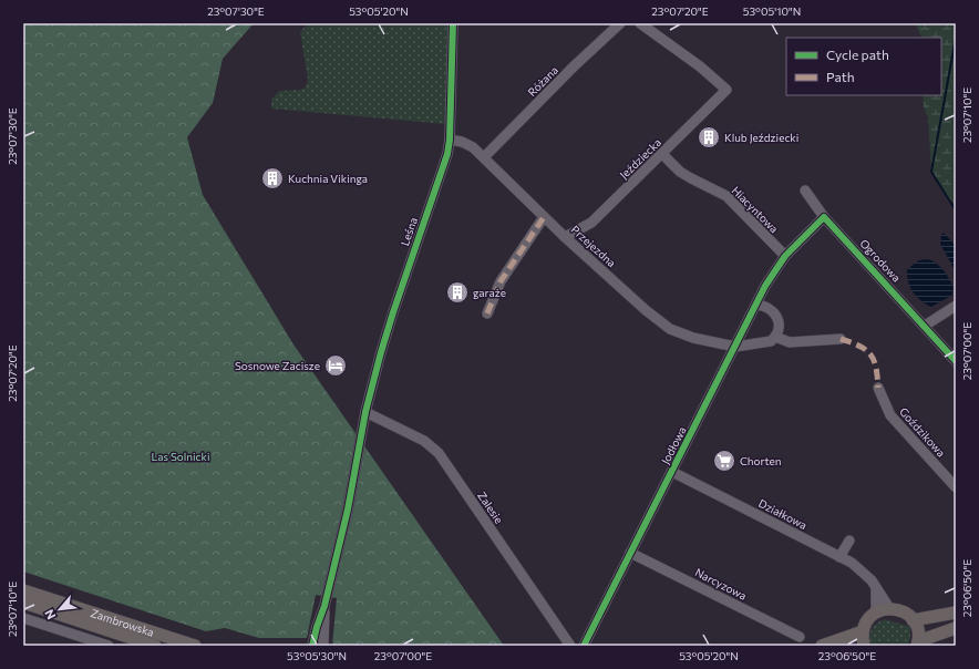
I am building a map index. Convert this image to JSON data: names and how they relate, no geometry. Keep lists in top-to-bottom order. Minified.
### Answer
{"streets":{"main road":["Zambrowska"],"street":["Różana","Jeździecka","Hiacyntowa","Leśna","Przejezdna","Ogrodowa","Goździkowa","Jodłowa","Zalesie","Działkowa","Narcyzowa"]},"crossings":[["Różana","Przejezdna"],["Jeździecka","Hiacyntowa"],["Jeździecka","Przejezdna"],["Hiacyntowa","Jodłowa"],["Leśna","Przejezdna"],["Leśna","Zalesie"],["Przejezdna","Jodłowa"],["Jodłowa","Działkowa"],["Jodłowa","Narcyzowa"]],"parks":["Las Solnicki"],"places":{"building":["Klub Jeździecki","Kuchnia Vikinga","garaże"],"hotel":["Sosnowe Zacisze"],"supermarket":["Chorten"]},"legend":["Cycle path","Path"],"north":"bottom left","coordinates":["23°07'30\"E","53°05'20\"N","23°07'20\"E","53°05'10\"N","23°07'10\"E","23°07'00\"E","23°06'50\"E","53°05'30\"N"]}
